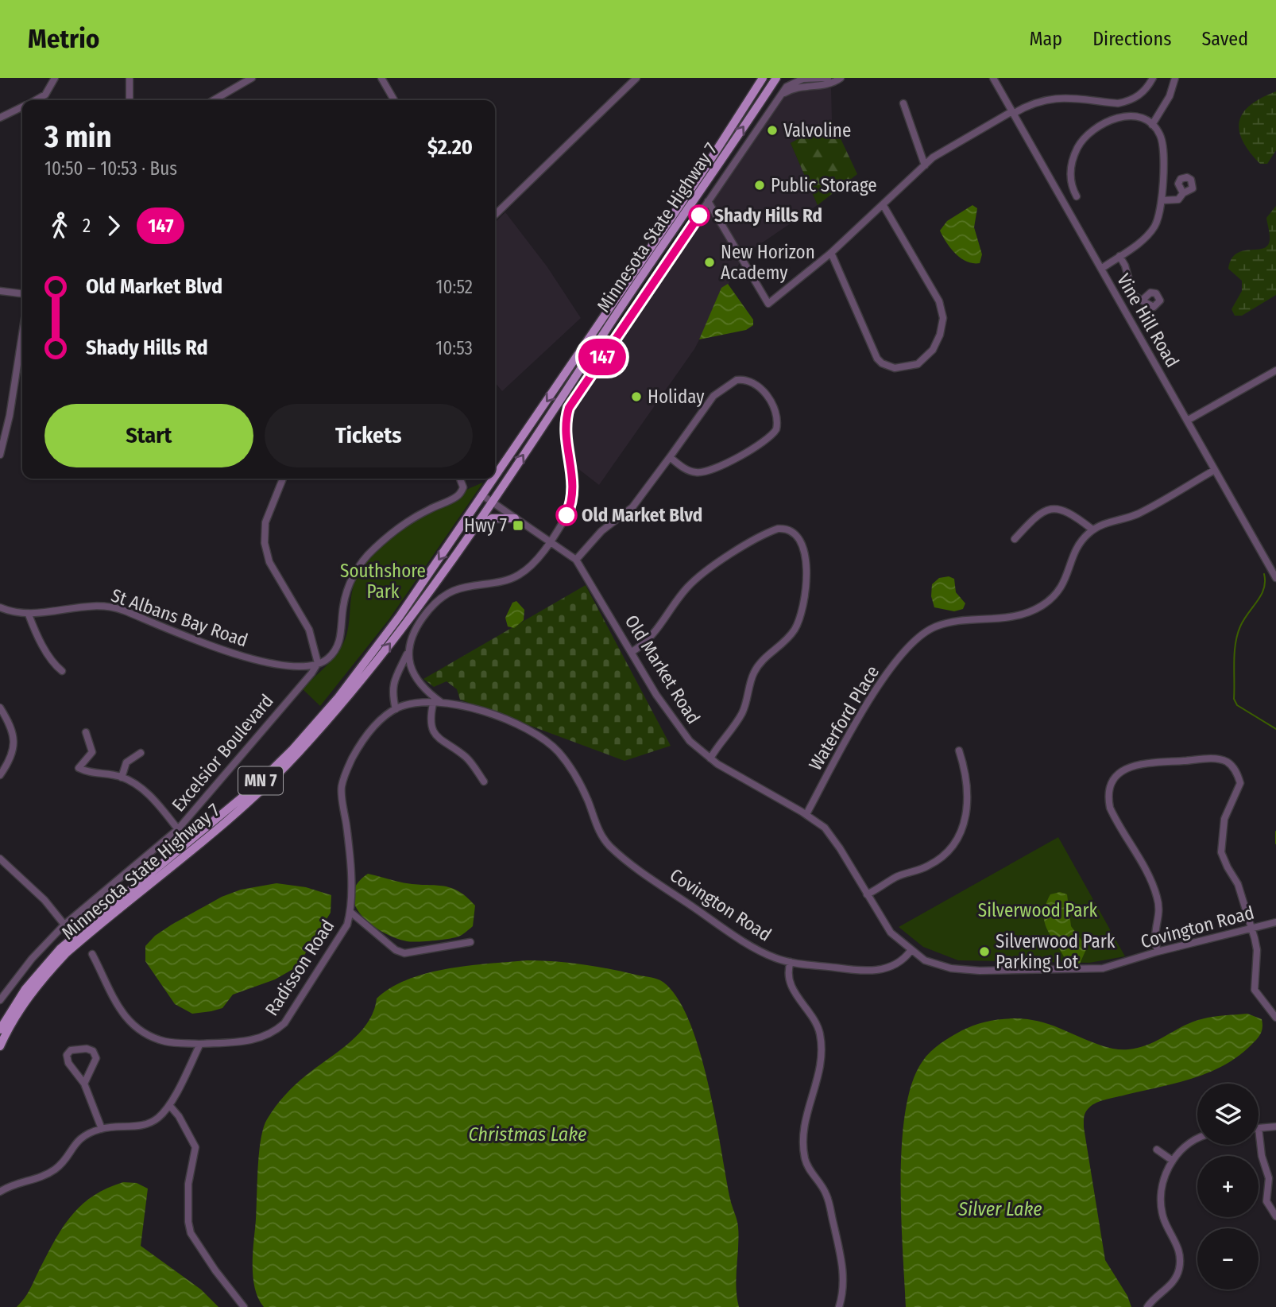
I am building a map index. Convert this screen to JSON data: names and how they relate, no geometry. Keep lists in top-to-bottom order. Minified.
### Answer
{"streets":{"main road":["Minnesota State Highway 7","MN 7"],"street":["Vine Hill Road","St Albans Bay Road","Old Market Road","Waterford Place","Excelsior Boulevard","Covington Road","Radisson Road"]},"crossings":[["Minnesota State Highway 7","Old Market Road"],["St Albans Bay Road","Excelsior Boulevard"],["Old Market Road","Waterford Place"],["Old Market Road","Covington Road"],["Covington Road","Radisson Road"]],"water":["Christmas Lake","Silver Lake"],"parks":["Southshore Park","Silverwood Park"],"places":{"other":["Valvoline","Public Storage","Shady Hills Rd","New Horizon Academy","Holiday","Old Market Blvd","Silverwood Park Parking Lot"],"transit":["Hwy 7"]},"lines":["bus line 147"],"page":{"header":"Metrio","nav":["Map","Directions","Saved"],"on_map":"147","heading":["3 min","10:50 – 10:53 · Bus","$2.20"],"legs":["2","147"],"list":[{"name":"Old Market Blvd","value":"10:52"},{"name":"Shady Hills Rd","value":"10:53"}],"buttons":["Start","Tickets"],"map_buttons":["+","−"]}}
